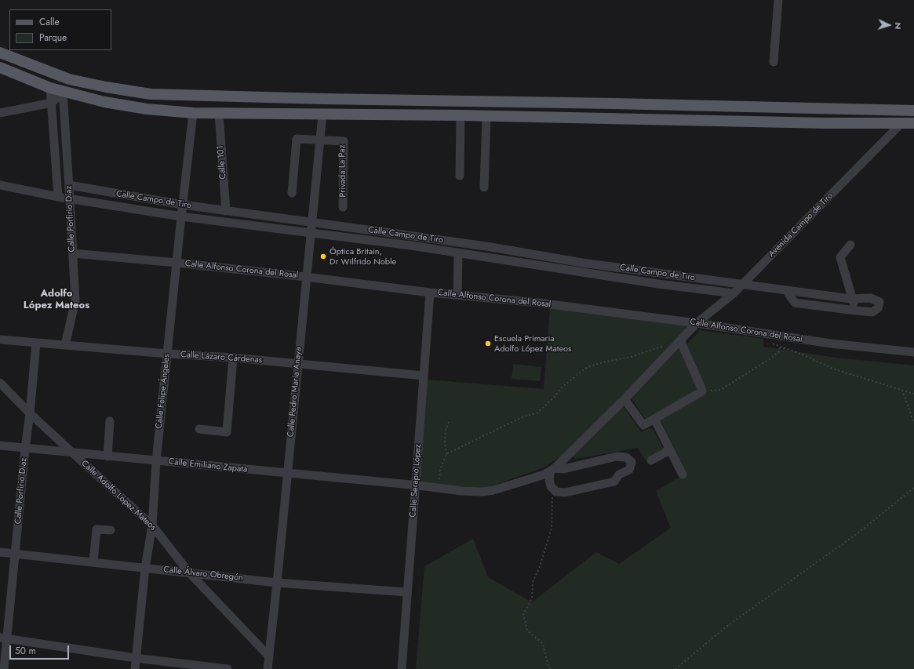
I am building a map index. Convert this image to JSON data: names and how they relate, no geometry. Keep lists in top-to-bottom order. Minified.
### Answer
{"streets":{"street":["Calle 101","Privada La Paz","Calle Campo de Tiro","Calle Porfirio Díaz","Avenida Campo de Tiro","Calle Alfonso Corona del Rosal","Calle Lázaro Cárdenas","Calle Felipe Ángeles","Calle Pedro María Anaya","Calle Emiliano Zapata","Calle Serapio López","Calle Adolfo López Mateos","Calle Álvaro Obregón"]},"crossings":[["Calle 101","Calle Campo de Tiro"],["Privada La Paz","Calle Pedro María Anaya"],["Calle Campo de Tiro","Calle Porfirio Díaz"],["Calle Campo de Tiro","Avenida Campo de Tiro"],["Calle Campo de Tiro","Calle Felipe Ángeles"],["Calle Campo de Tiro","Calle Pedro María Anaya"],["Calle Porfirio Díaz","Calle Alfonso Corona del Rosal"],["Calle Porfirio Díaz","Calle Lázaro Cárdenas"],["Calle Porfirio Díaz","Calle Emiliano Zapata"],["Calle Porfirio Díaz","Calle Adolfo López Mateos"],["Calle Porfirio Díaz","Calle Álvaro Obregón"],["Avenida Campo de Tiro","Calle Alfonso Corona del Rosal"],["Avenida Campo de Tiro","Calle Emiliano Zapata"],["Calle Alfonso Corona del Rosal","Calle Felipe Ángeles"],["Calle Alfonso Corona del Rosal","Calle Pedro María Anaya"],["Calle Alfonso Corona del Rosal","Calle Serapio López"],["Calle Lázaro Cárdenas","Calle Felipe Ángeles"],["Calle Lázaro Cárdenas","Calle Pedro María Anaya"],["Calle Lázaro Cárdenas","Calle Serapio López"],["Calle Felipe Ángeles","Calle Emiliano Zapata"],["Calle Felipe Ángeles","Calle Adolfo López Mateos"],["Calle Felipe Ángeles","Calle Álvaro Obregón"],["Calle Pedro María Anaya","Calle Emiliano Zapata"],["Calle Pedro María Anaya","Calle Adolfo López Mateos"],["Calle Pedro María Anaya","Calle Álvaro Obregón"],["Calle Emiliano Zapata","Calle Serapio López"],["Calle Emiliano Zapata","Calle Adolfo López Mateos"],["Calle Serapio López","Calle Álvaro Obregón"],["Calle Adolfo López Mateos","Calle Álvaro Obregón"]],"districts":["Adolfo López Mateos"],"places":["Óptica Britain, Dr Wilfrido Noble","Escuela Primaria Adolfo López Mateos"],"legend":["Calle","Parque"],"scale_bar":"50 m","north":"right"}
